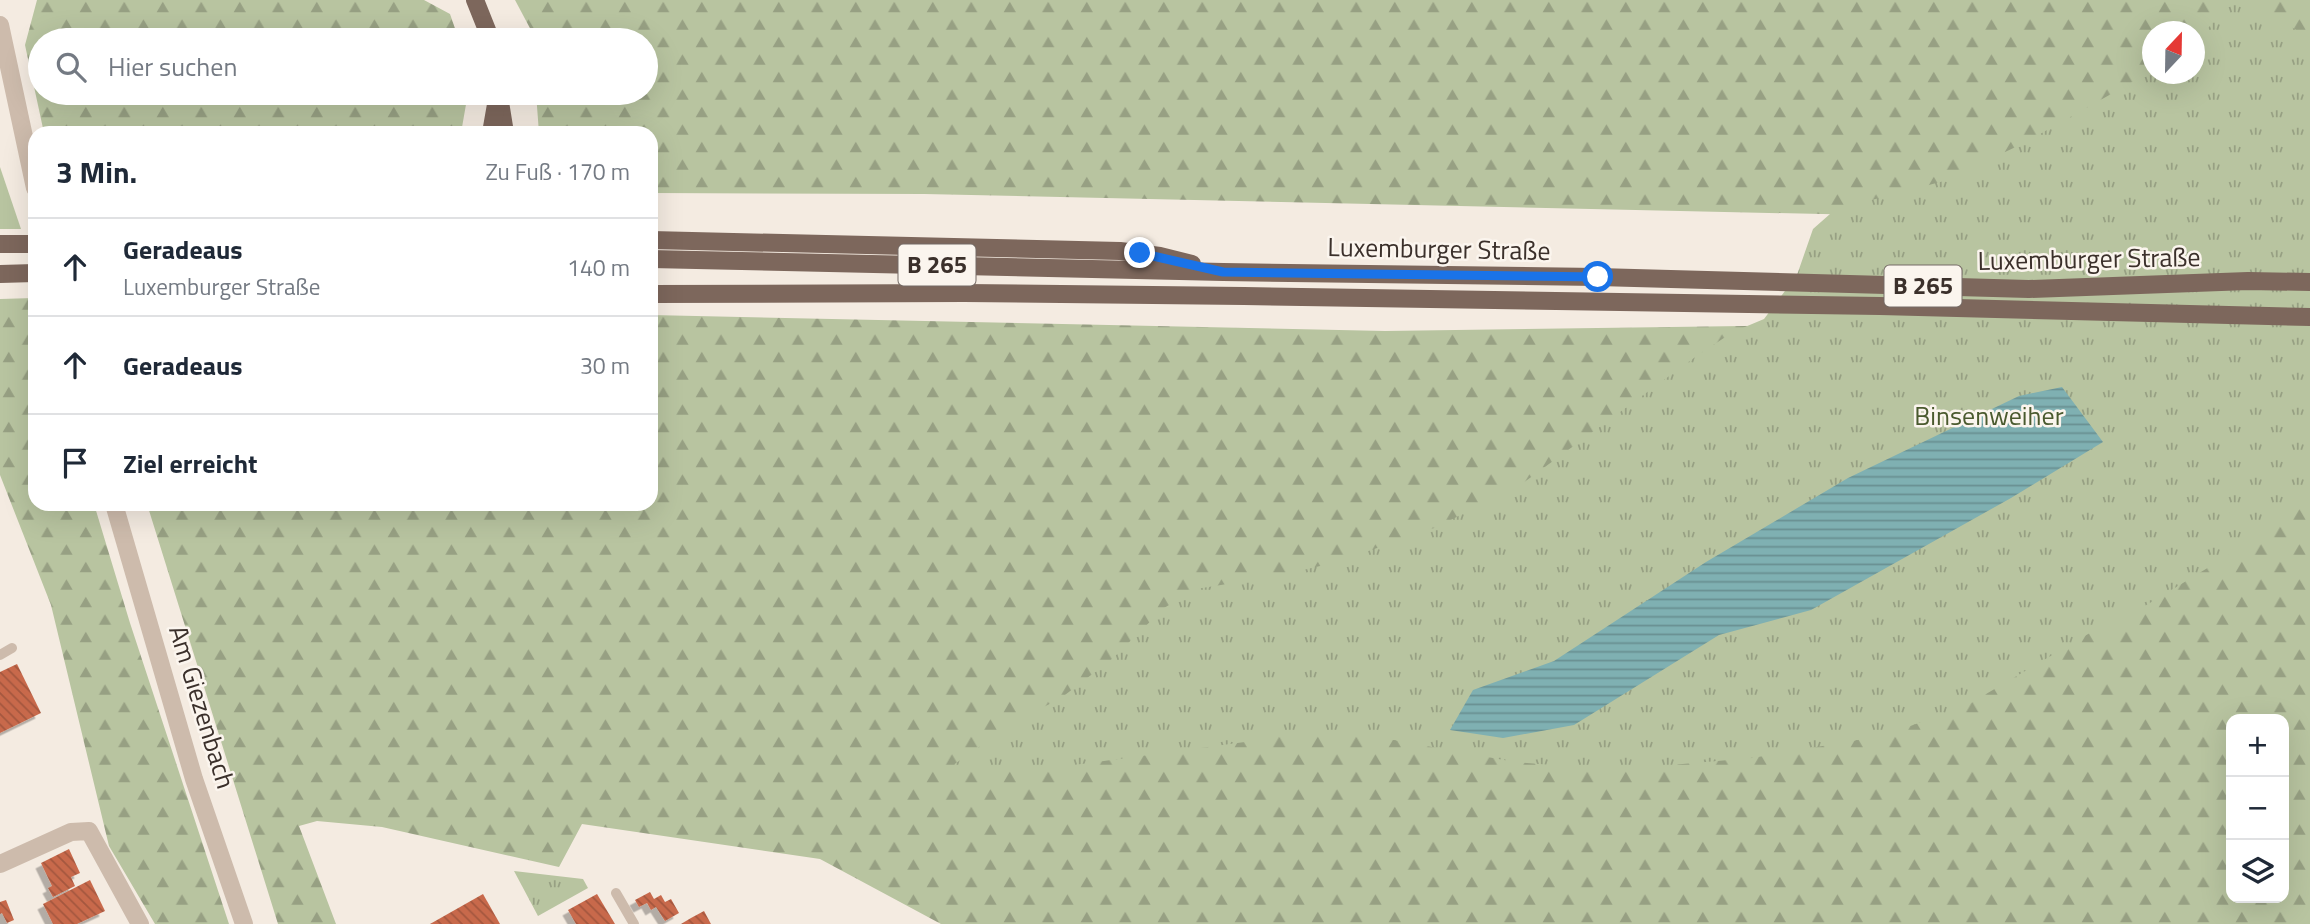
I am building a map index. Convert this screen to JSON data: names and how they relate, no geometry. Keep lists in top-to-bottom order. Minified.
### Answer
{"streets":{"main road":["Luxemburger Straße","B 265"],"street":["Am Giezenbach"]},"crossings":[["Luxemburger Straße","B 265"]],"parks":["Binsenweiher"],"north":"top","page":{"search":"Hier suchen","heading":["3 Min.","Zu Fuß · 170 m"],"list":[["Geradeaus","Luxemburger Straße","140 m"],["Geradeaus","30 m"],"Ziel erreicht"],"map_buttons":["+","−"]}}
